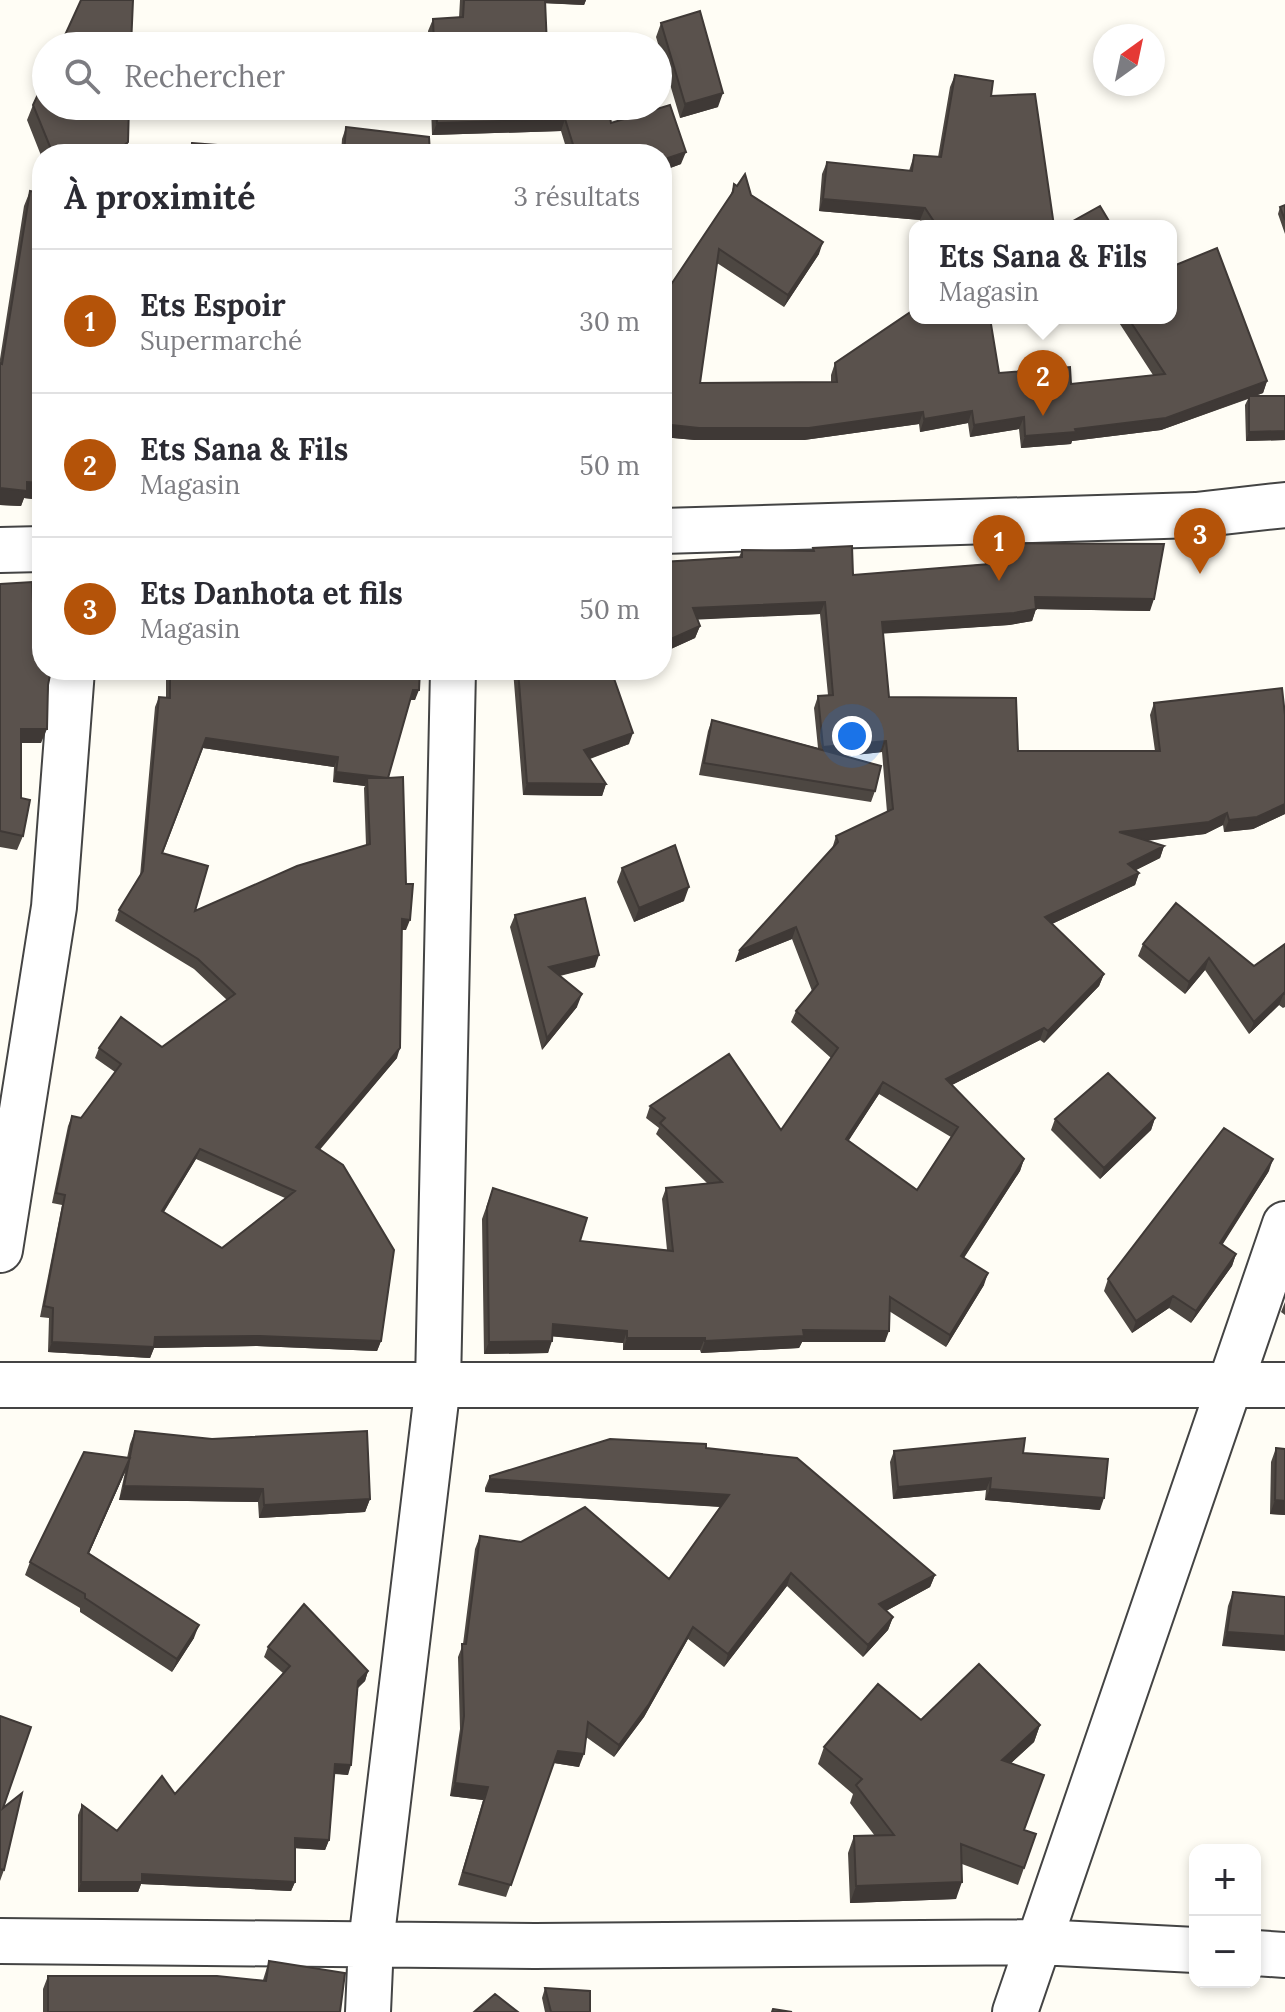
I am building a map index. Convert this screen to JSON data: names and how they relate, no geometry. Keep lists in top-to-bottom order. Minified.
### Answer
{"north":"top right","page":{"search":"Rechercher","heading":["À proximité","3 résultats"],"popup":["Ets Sana & Fils","Magasin"],"list":[{"mark":"1","name":"Ets Espoir","note":"Supermarché","value":"30 m"},{"mark":"2","name":"Ets Sana & Fils","note":"Magasin","value":"50 m"},{"mark":"3","name":"Ets Danhota et fils","note":"Magasin","value":"50 m"}],"pins":["2","3","1"],"map_buttons":["+","−"]}}
